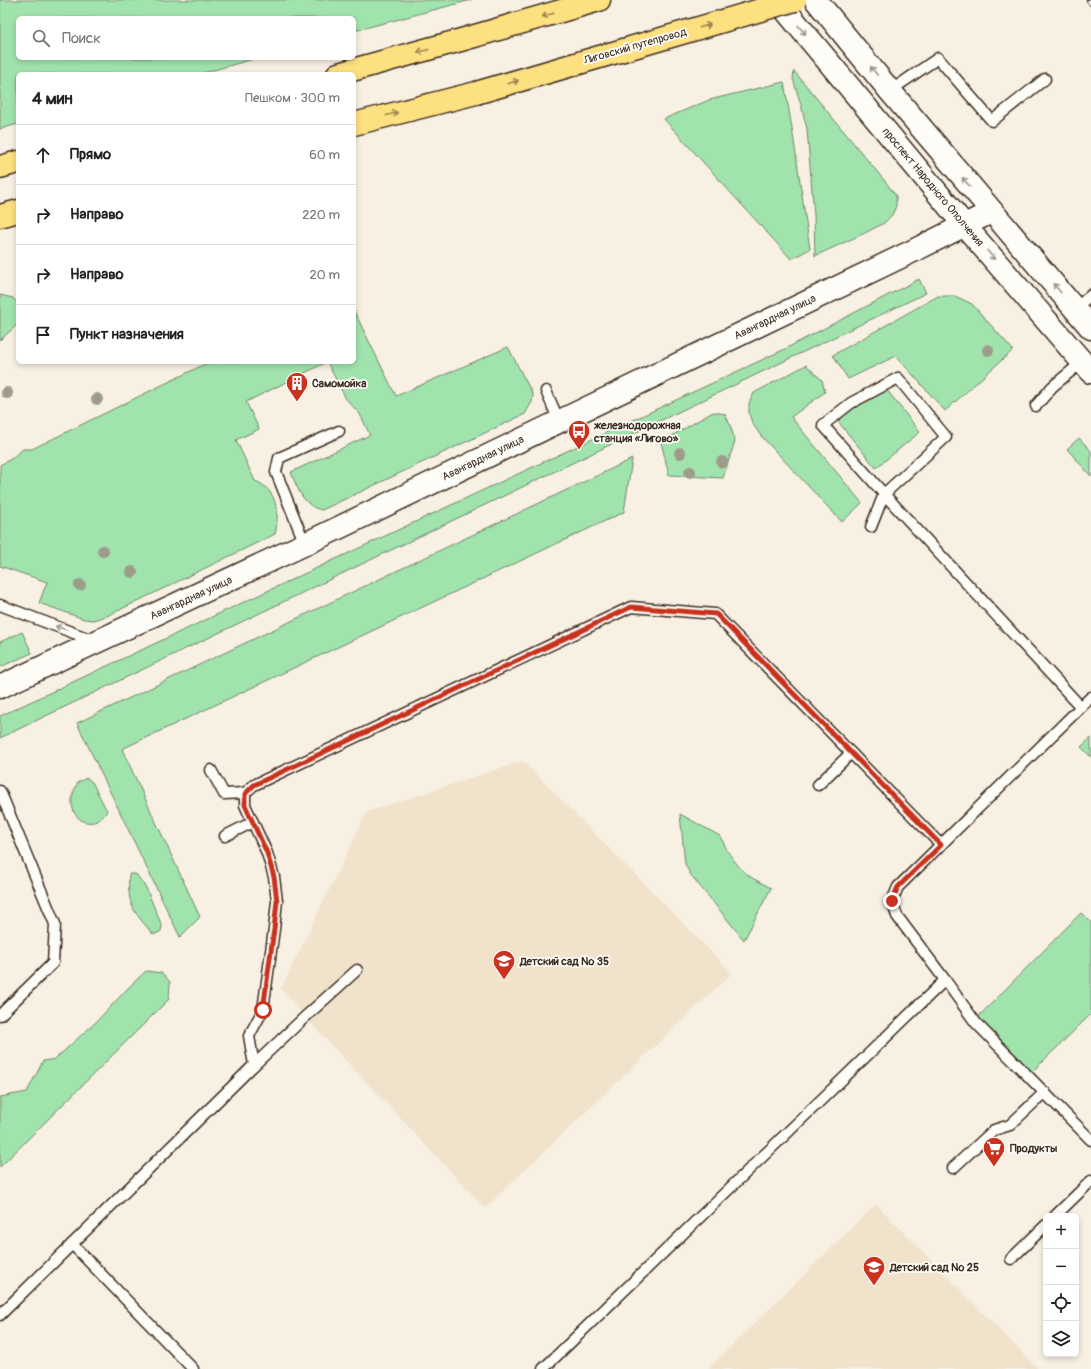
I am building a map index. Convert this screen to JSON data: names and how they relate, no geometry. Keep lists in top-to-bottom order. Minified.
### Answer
{"streets":{"main road":["Лиговский путепровод"],"street":["проспект Народного Ополчения","Авангардная улица"]},"crossings":[["проспект Народного Ополчения","Авангардная улица"]],"places":{"building":["Самомойка"],"bus stop":["железнодорожная станция «Лигово»"],"school or university":["Детский сад № 35","Детский сад № 25"],"supermarket":["Продукты"]},"page":{"search":"Поиск","heading":["4 мин","Пешком · 300 m"],"list":[["Прямо","60 m"],["Направо","220 m"],["Направо","20 m"],"Пункт назначения"],"map_buttons":["+","−"]}}
